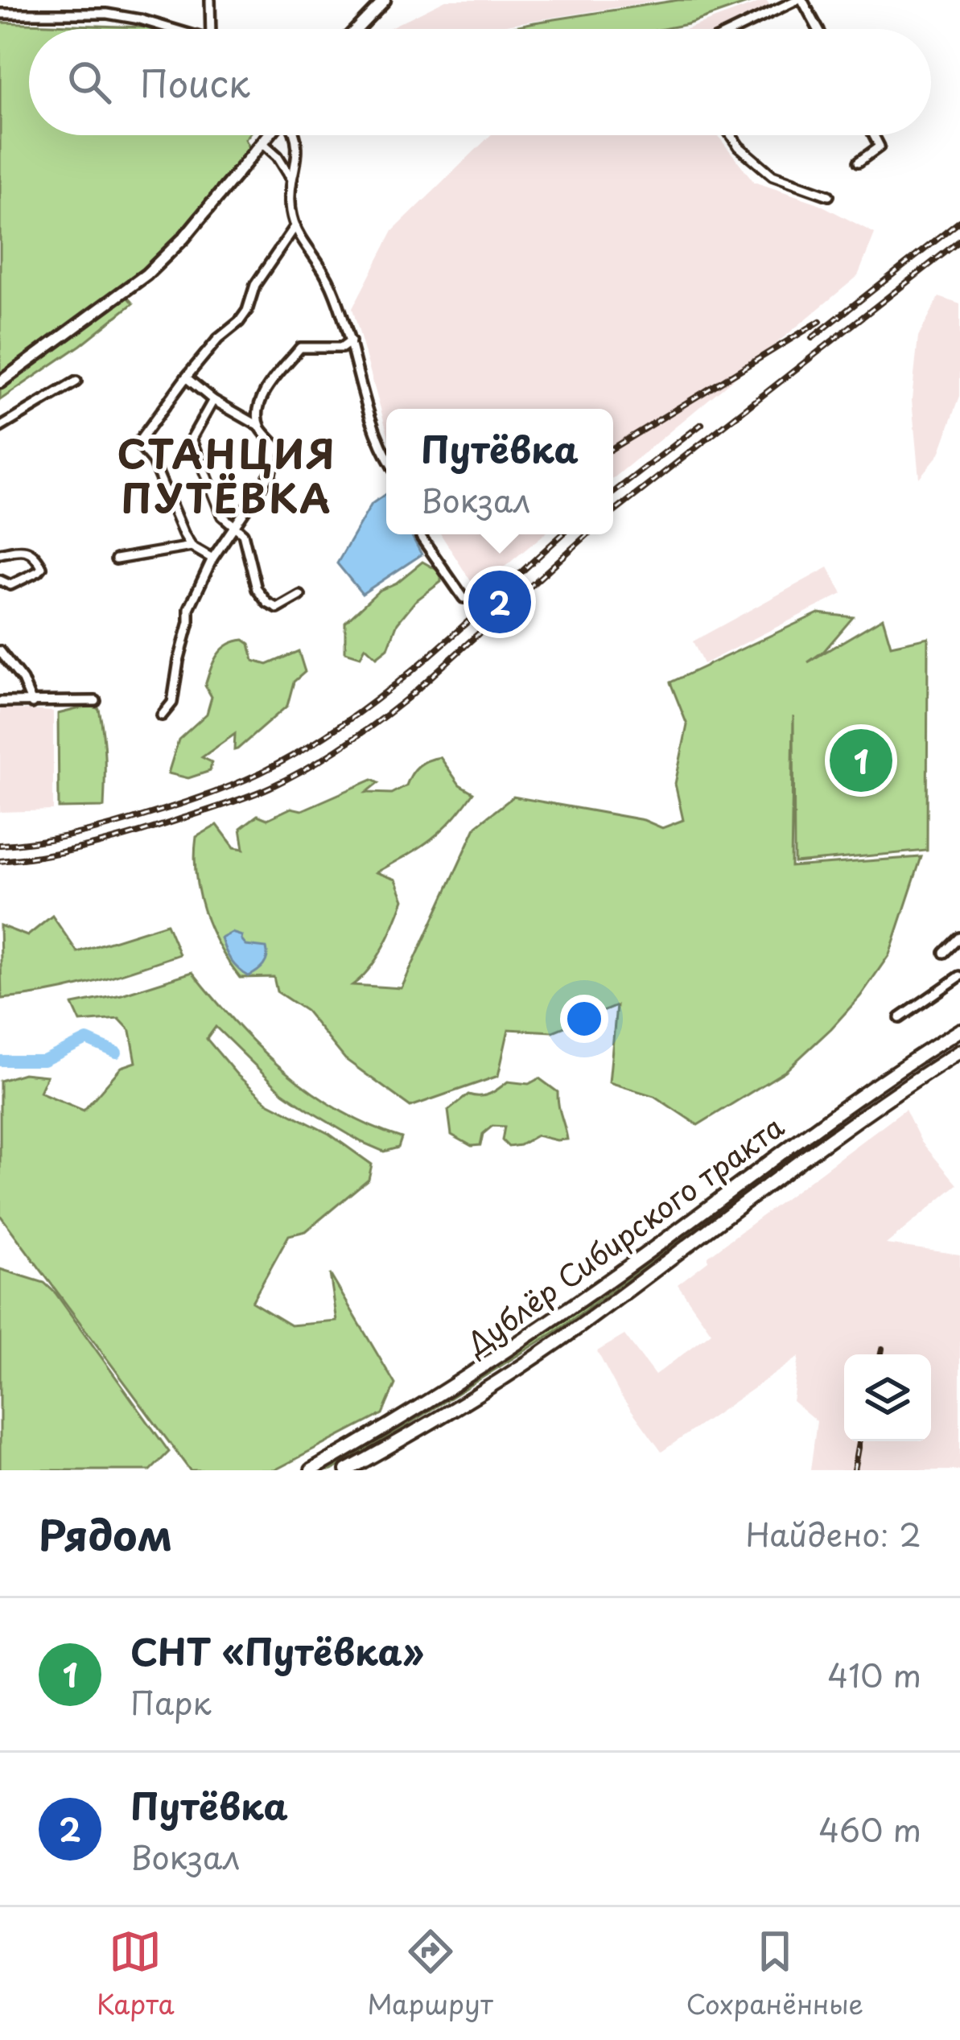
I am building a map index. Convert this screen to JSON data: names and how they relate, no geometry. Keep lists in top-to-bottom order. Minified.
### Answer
{"streets":{"main road":["Дублёр Сибирского тракта"]},"districts":["СТАНЦИЯ ПУТЁВКА"],"page":{"search":"Поиск","popup":["Путёвка","Вокзал"],"pins":["2","1"],"heading":["Рядом","Найдено: 2"],"list":[{"mark":"1","name":"СНТ «Путёвка»","note":"Парк","value":"410 m"},{"mark":"2","name":"Путёвка","note":"Вокзал","value":"460 m"}],"nav":["Карта","Маршрут","Сохранённые"]}}
